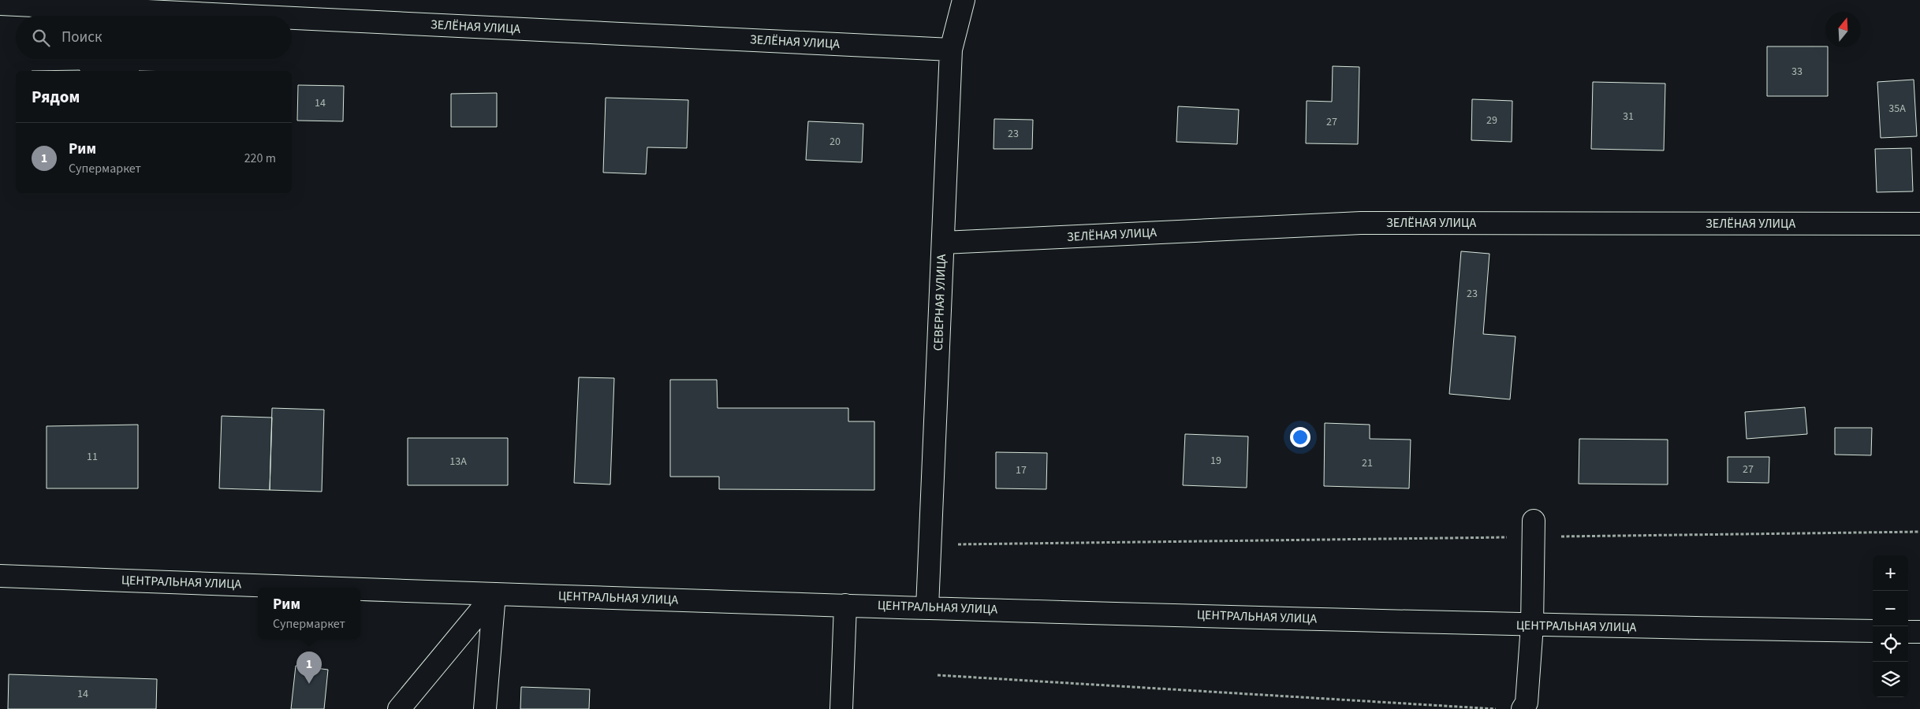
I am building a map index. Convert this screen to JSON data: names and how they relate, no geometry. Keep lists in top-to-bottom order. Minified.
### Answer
{"streets":{"street":["ЗЕЛЁНАЯ УЛИЦА","СЕВЕРНАЯ УЛИЦА","ЦЕНТРАЛЬНАЯ УЛИЦА"]},"crossings":[["ЗЕЛЁНАЯ УЛИЦА","СЕВЕРНАЯ УЛИЦА"],["СЕВЕРНАЯ УЛИЦА","ЦЕНТРАЛЬНАЯ УЛИЦА"]],"house_numbers":["33","14","35А","31","29","27","23","20","23","11","19","13А","21","27","17","14"],"north":"top","page":{"search":"Поиск","heading":"Рядом","list":[{"mark":"1","name":"Рим","note":"Супермаркет","value":"220 m"}],"map_buttons":["+","−"],"popup":["Рим","Супермаркет"],"pins":"1"}}
